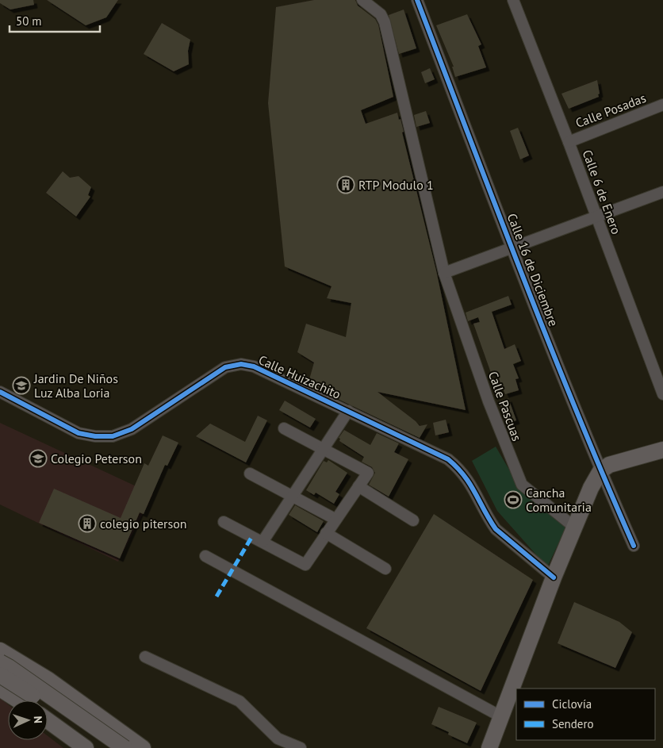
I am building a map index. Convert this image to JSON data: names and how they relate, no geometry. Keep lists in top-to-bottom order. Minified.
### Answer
{"streets":{"street":["Calle Posadas","Calle 6 de Enero","Calle 16 de Diciembre","Calle Huizachito","Calle Pascuas"]},"crossings":[["Calle Posadas","Calle 6 de Enero"]],"places":{"building":["RTP Modulo 1","colegio piterson"],"school or university":["Jardin De Niños Luz Alba Loria","Colegio Peterson"],"sports":["Cancha Comunitaria"]},"legend":["Ciclovía","Sendero"],"scale_bar":"50 m","north":"right"}
